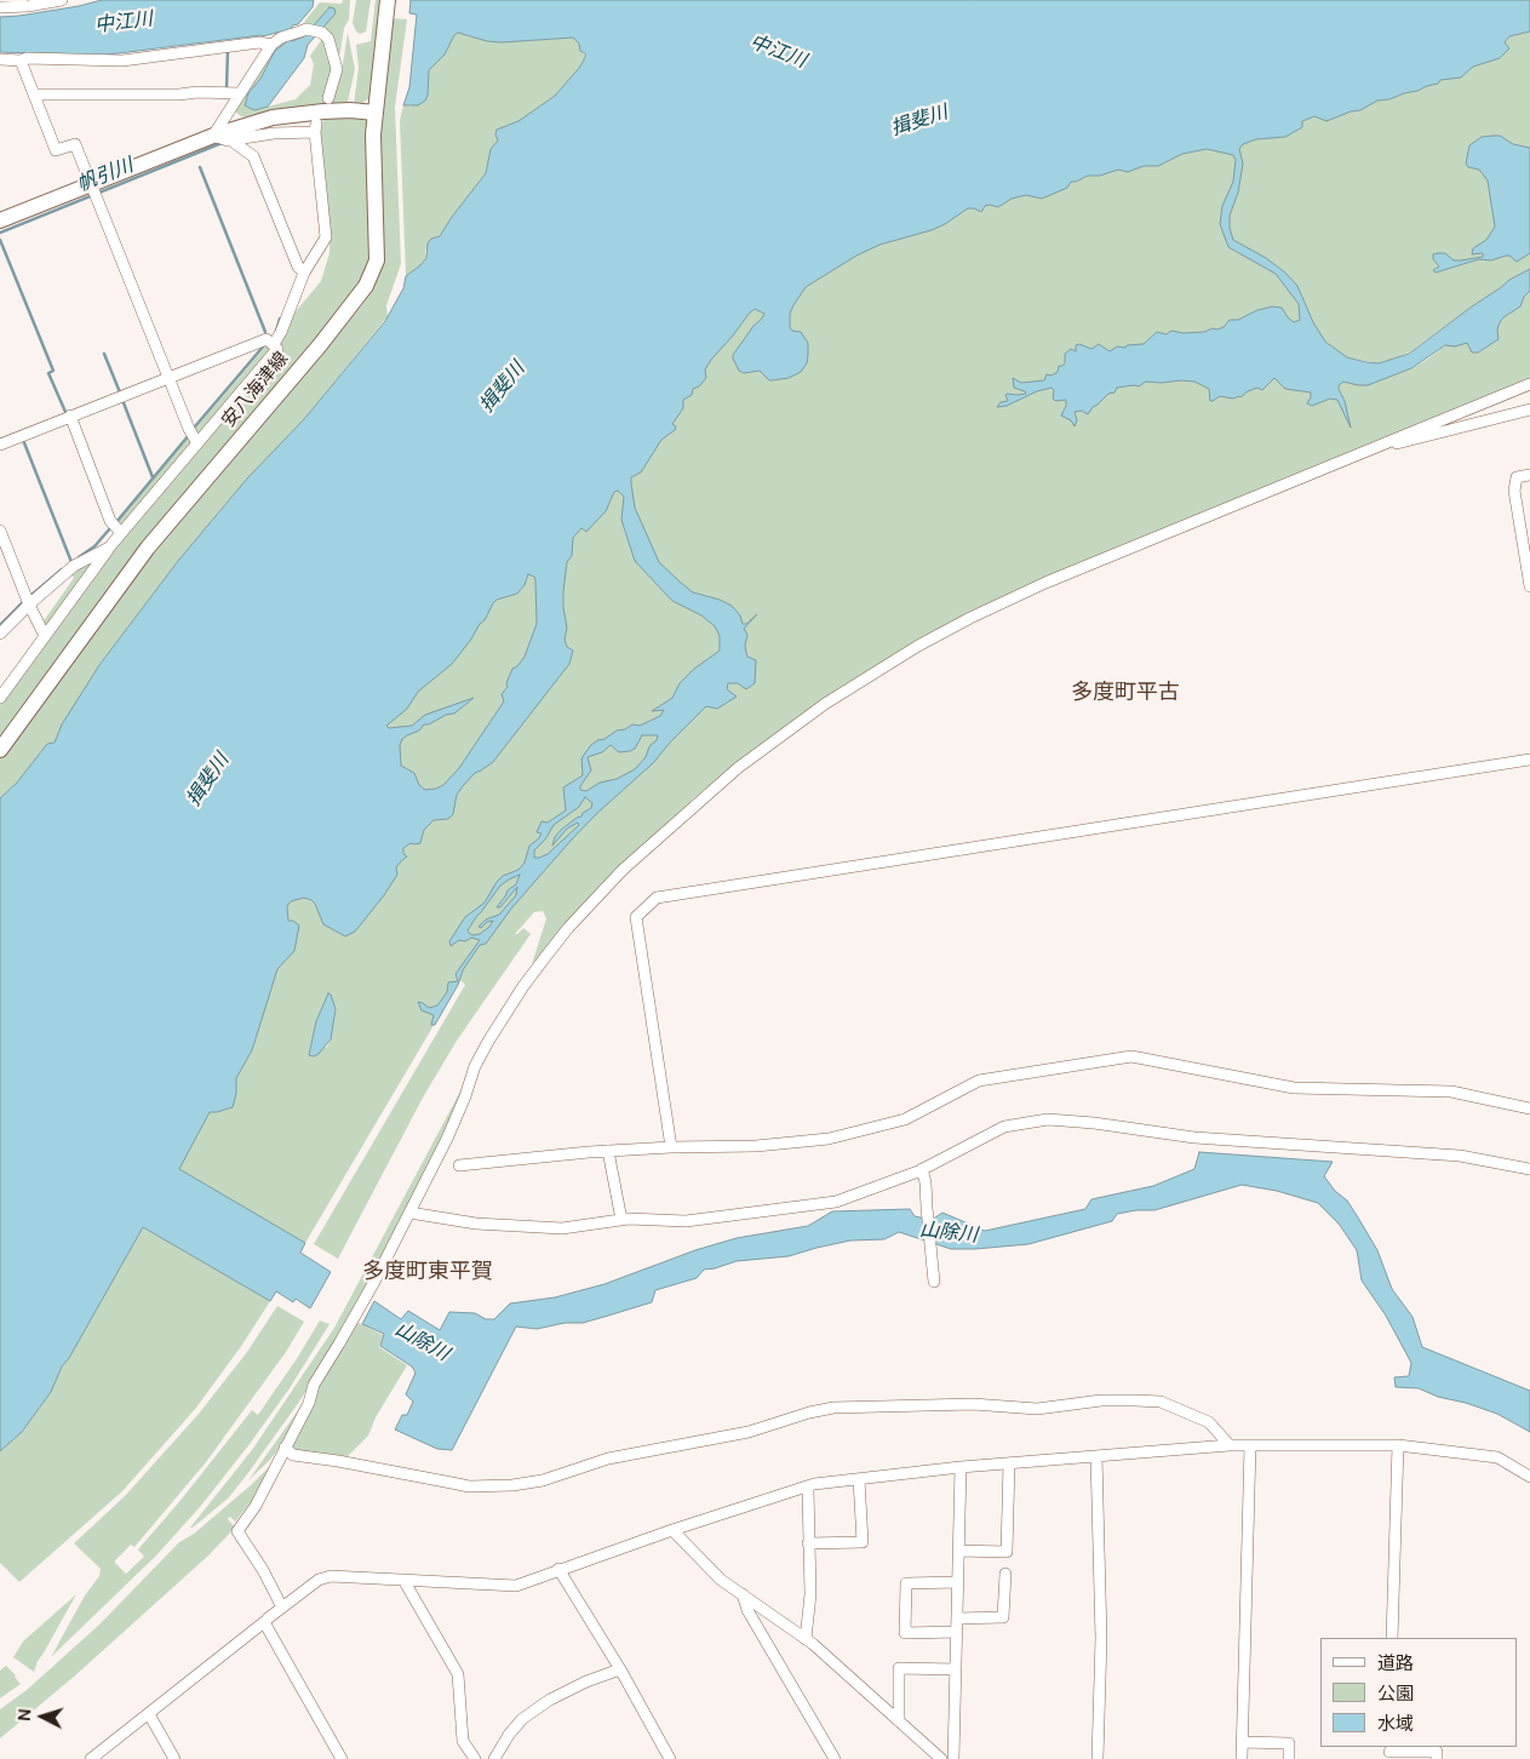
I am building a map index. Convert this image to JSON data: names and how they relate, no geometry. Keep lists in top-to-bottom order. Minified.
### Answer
{"streets":{"main road":["安八海津線"]},"districts":["多度町平古","多度町東平賀"],"water":["中江川","揖斐川","帆引川","山除川"],"legend":["道路","公園","水域"],"north":"left"}
